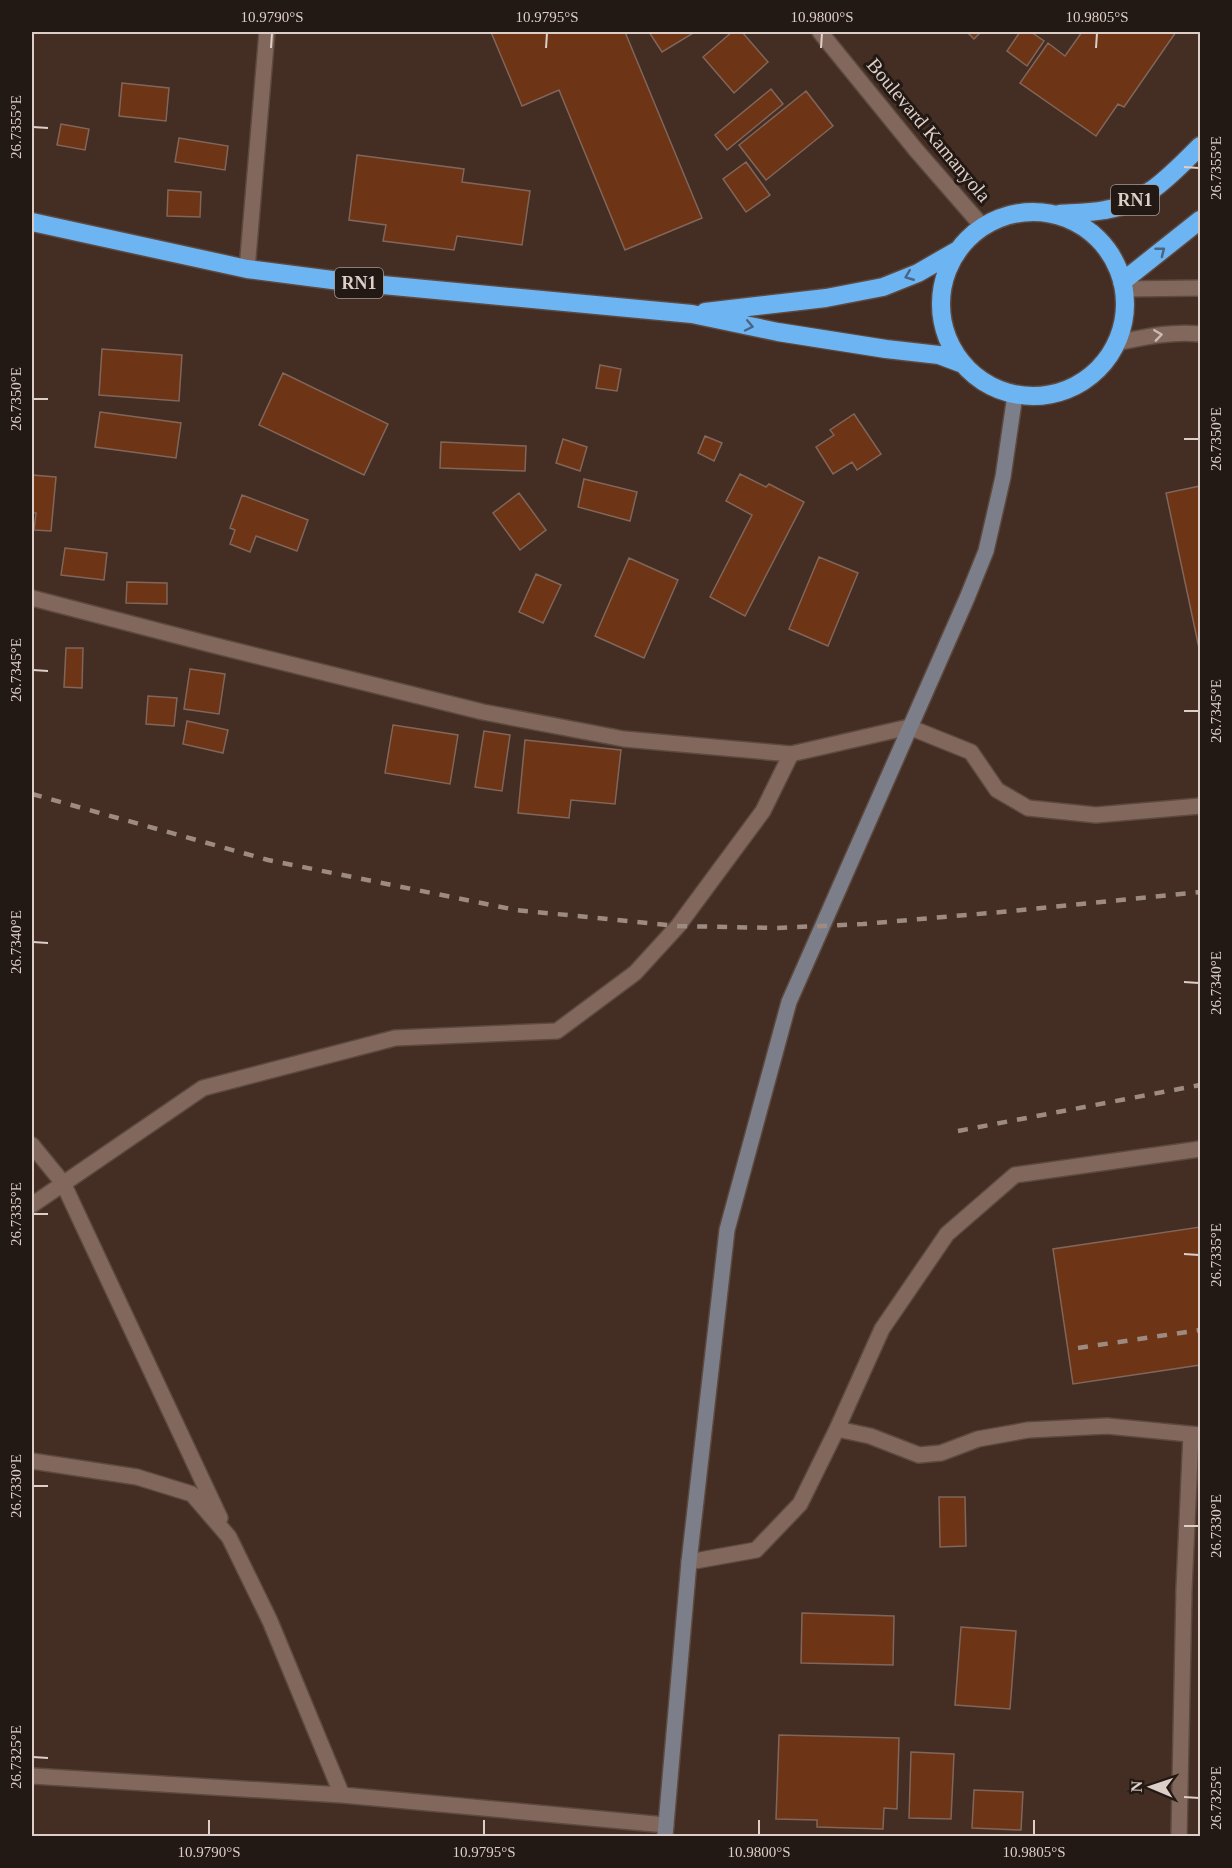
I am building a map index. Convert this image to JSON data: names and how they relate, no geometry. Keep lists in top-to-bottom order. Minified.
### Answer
{"streets":{"highway":["RN1"],"street":["Boulevard Kamanyola"]},"crossings":[["Boulevard Kamanyola","RN1"]],"north":"left","coordinates":["10.9790°S","10.9795°S","10.9800°S","10.9805°S","26.7355°E","26.7350°E","26.7345°E","26.7340°E","26.7335°E","26.7330°E","26.7325°E"]}
